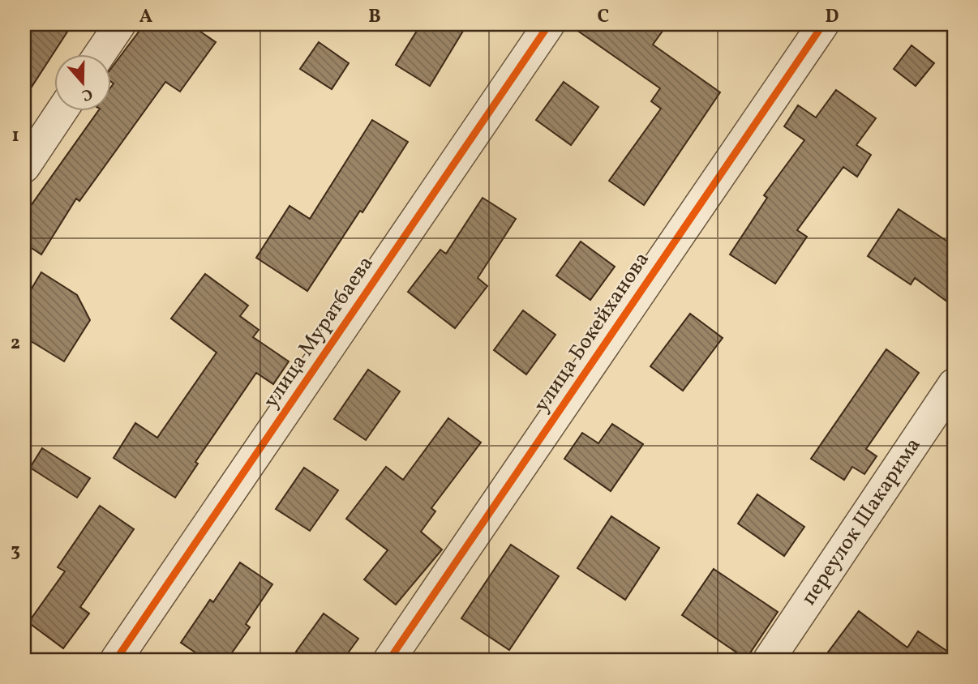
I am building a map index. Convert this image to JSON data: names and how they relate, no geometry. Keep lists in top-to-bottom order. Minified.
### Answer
{"streets":{"street":["улица Муратбаева","улица Бокейханова","переулок Шакарима"]},"north":"bottom","grid":{"columns":["A","B","C","D"],"rows":["1","2","3"]}}
